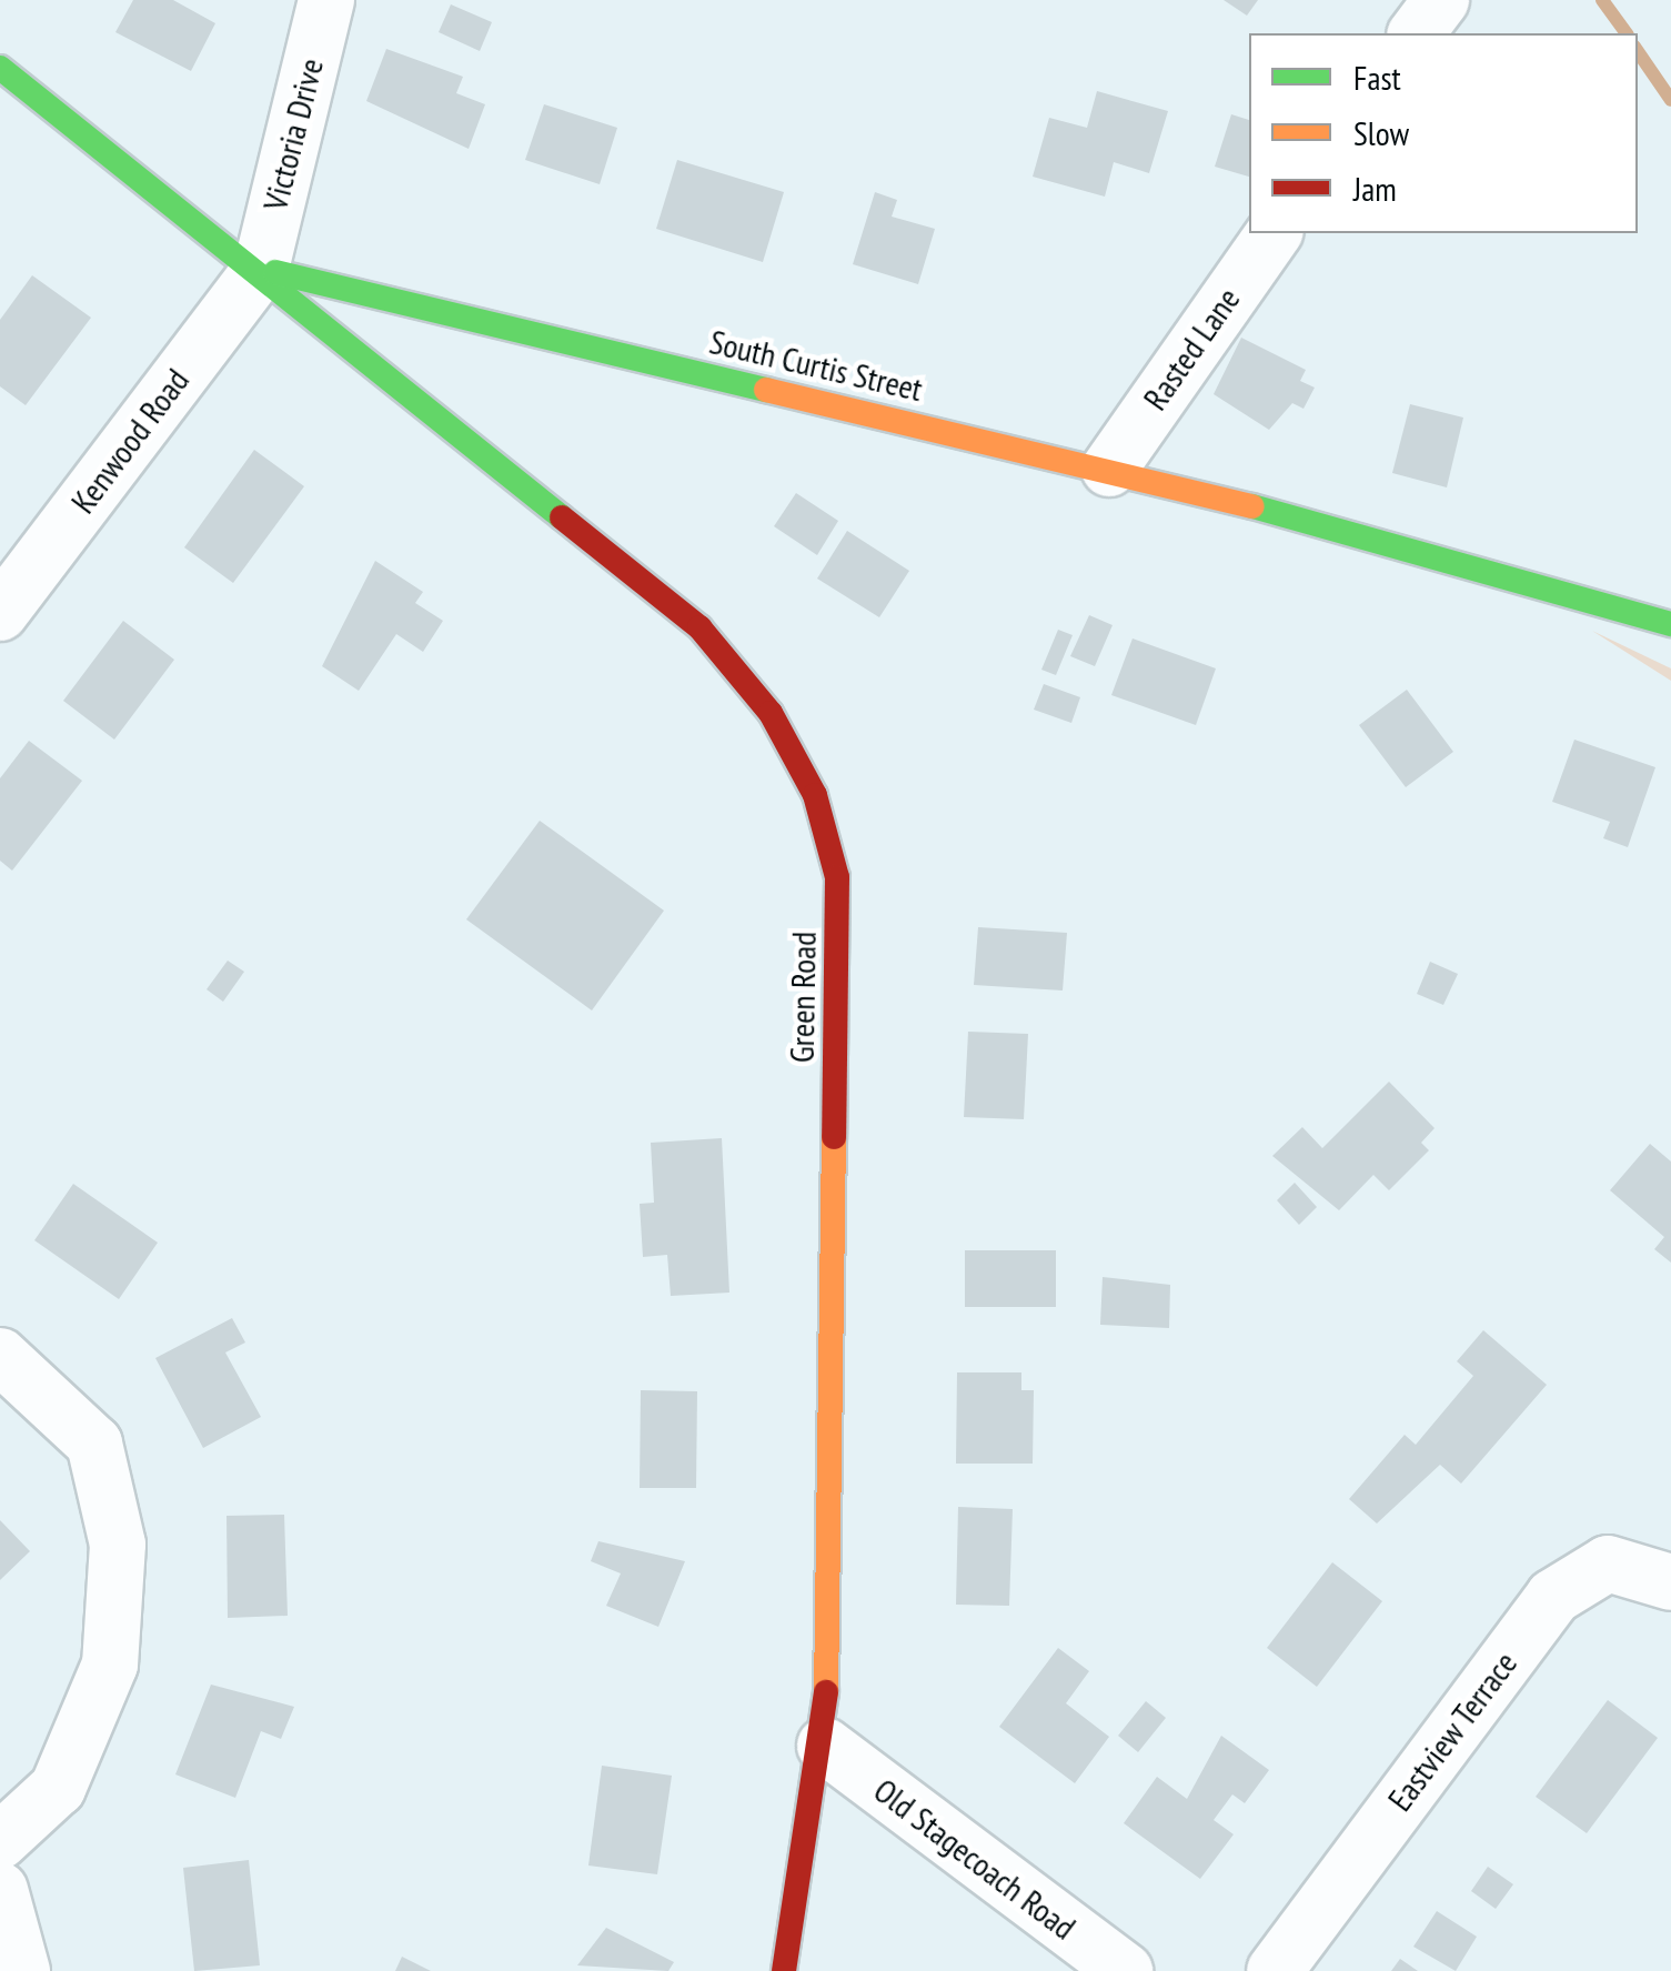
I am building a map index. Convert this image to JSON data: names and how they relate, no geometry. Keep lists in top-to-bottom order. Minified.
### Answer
{"streets":{"street":["Victoria Drive","Rasted Lane","South Curtis Street","Kenwood Road","Green Road","Eastview Terrace","Old Stagecoach Road"]},"crossings":[["Victoria Drive","South Curtis Street"],["Victoria Drive","Kenwood Road"],["Victoria Drive","Green Road"],["Rasted Lane","South Curtis Street"],["South Curtis Street","Kenwood Road"],["South Curtis Street","Green Road"],["Kenwood Road","Green Road"],["Green Road","Old Stagecoach Road"]],"legend":["Fast","Slow","Jam"]}
